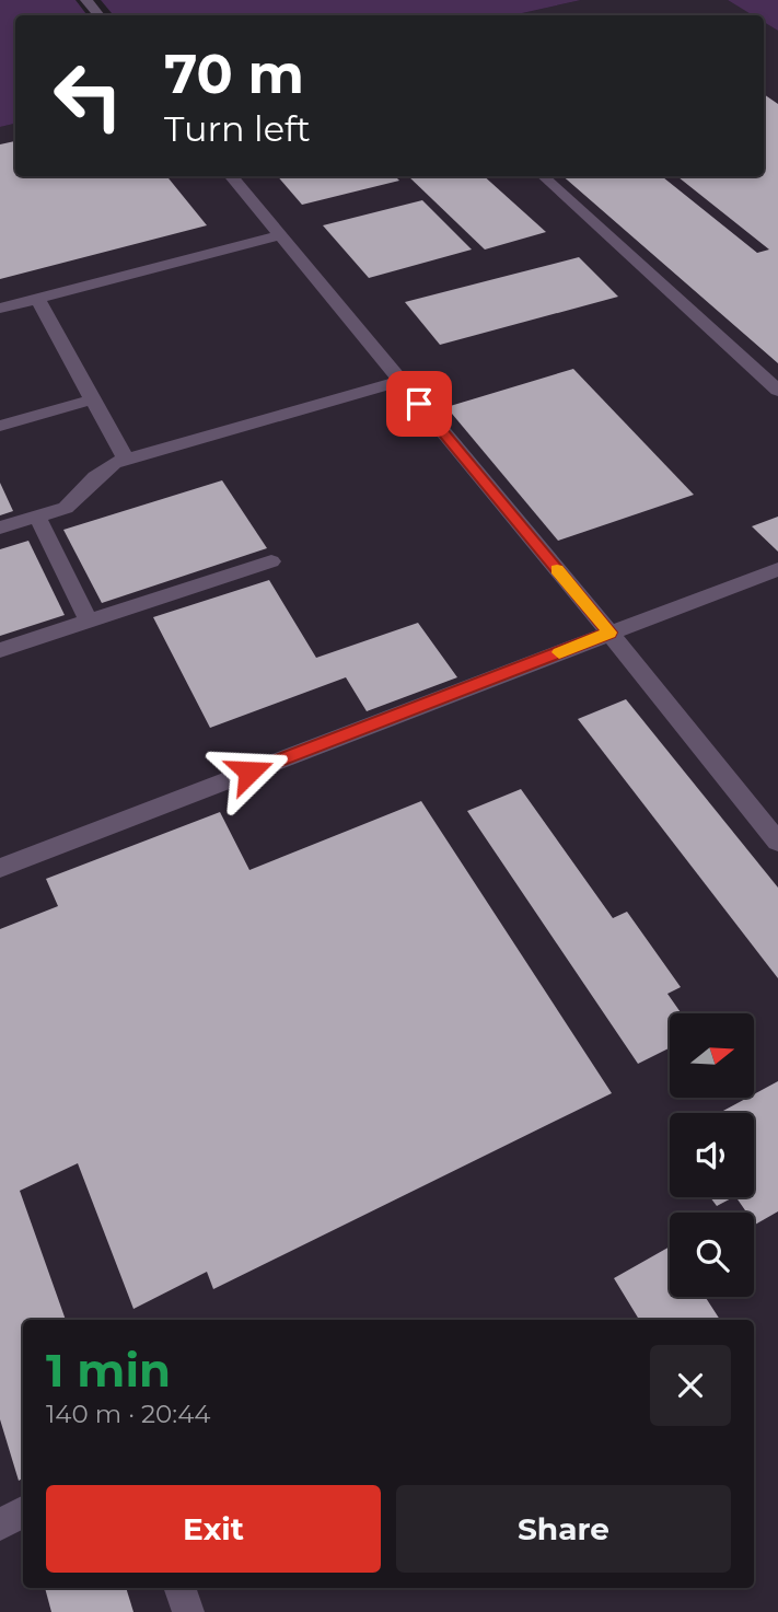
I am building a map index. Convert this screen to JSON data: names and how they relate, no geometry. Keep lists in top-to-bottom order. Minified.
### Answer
{"north":"right","page":{"turn":["70 m","Turn left"],"heading":["1 min","140 m · 20:44"],"buttons":["Exit","Share"]}}
